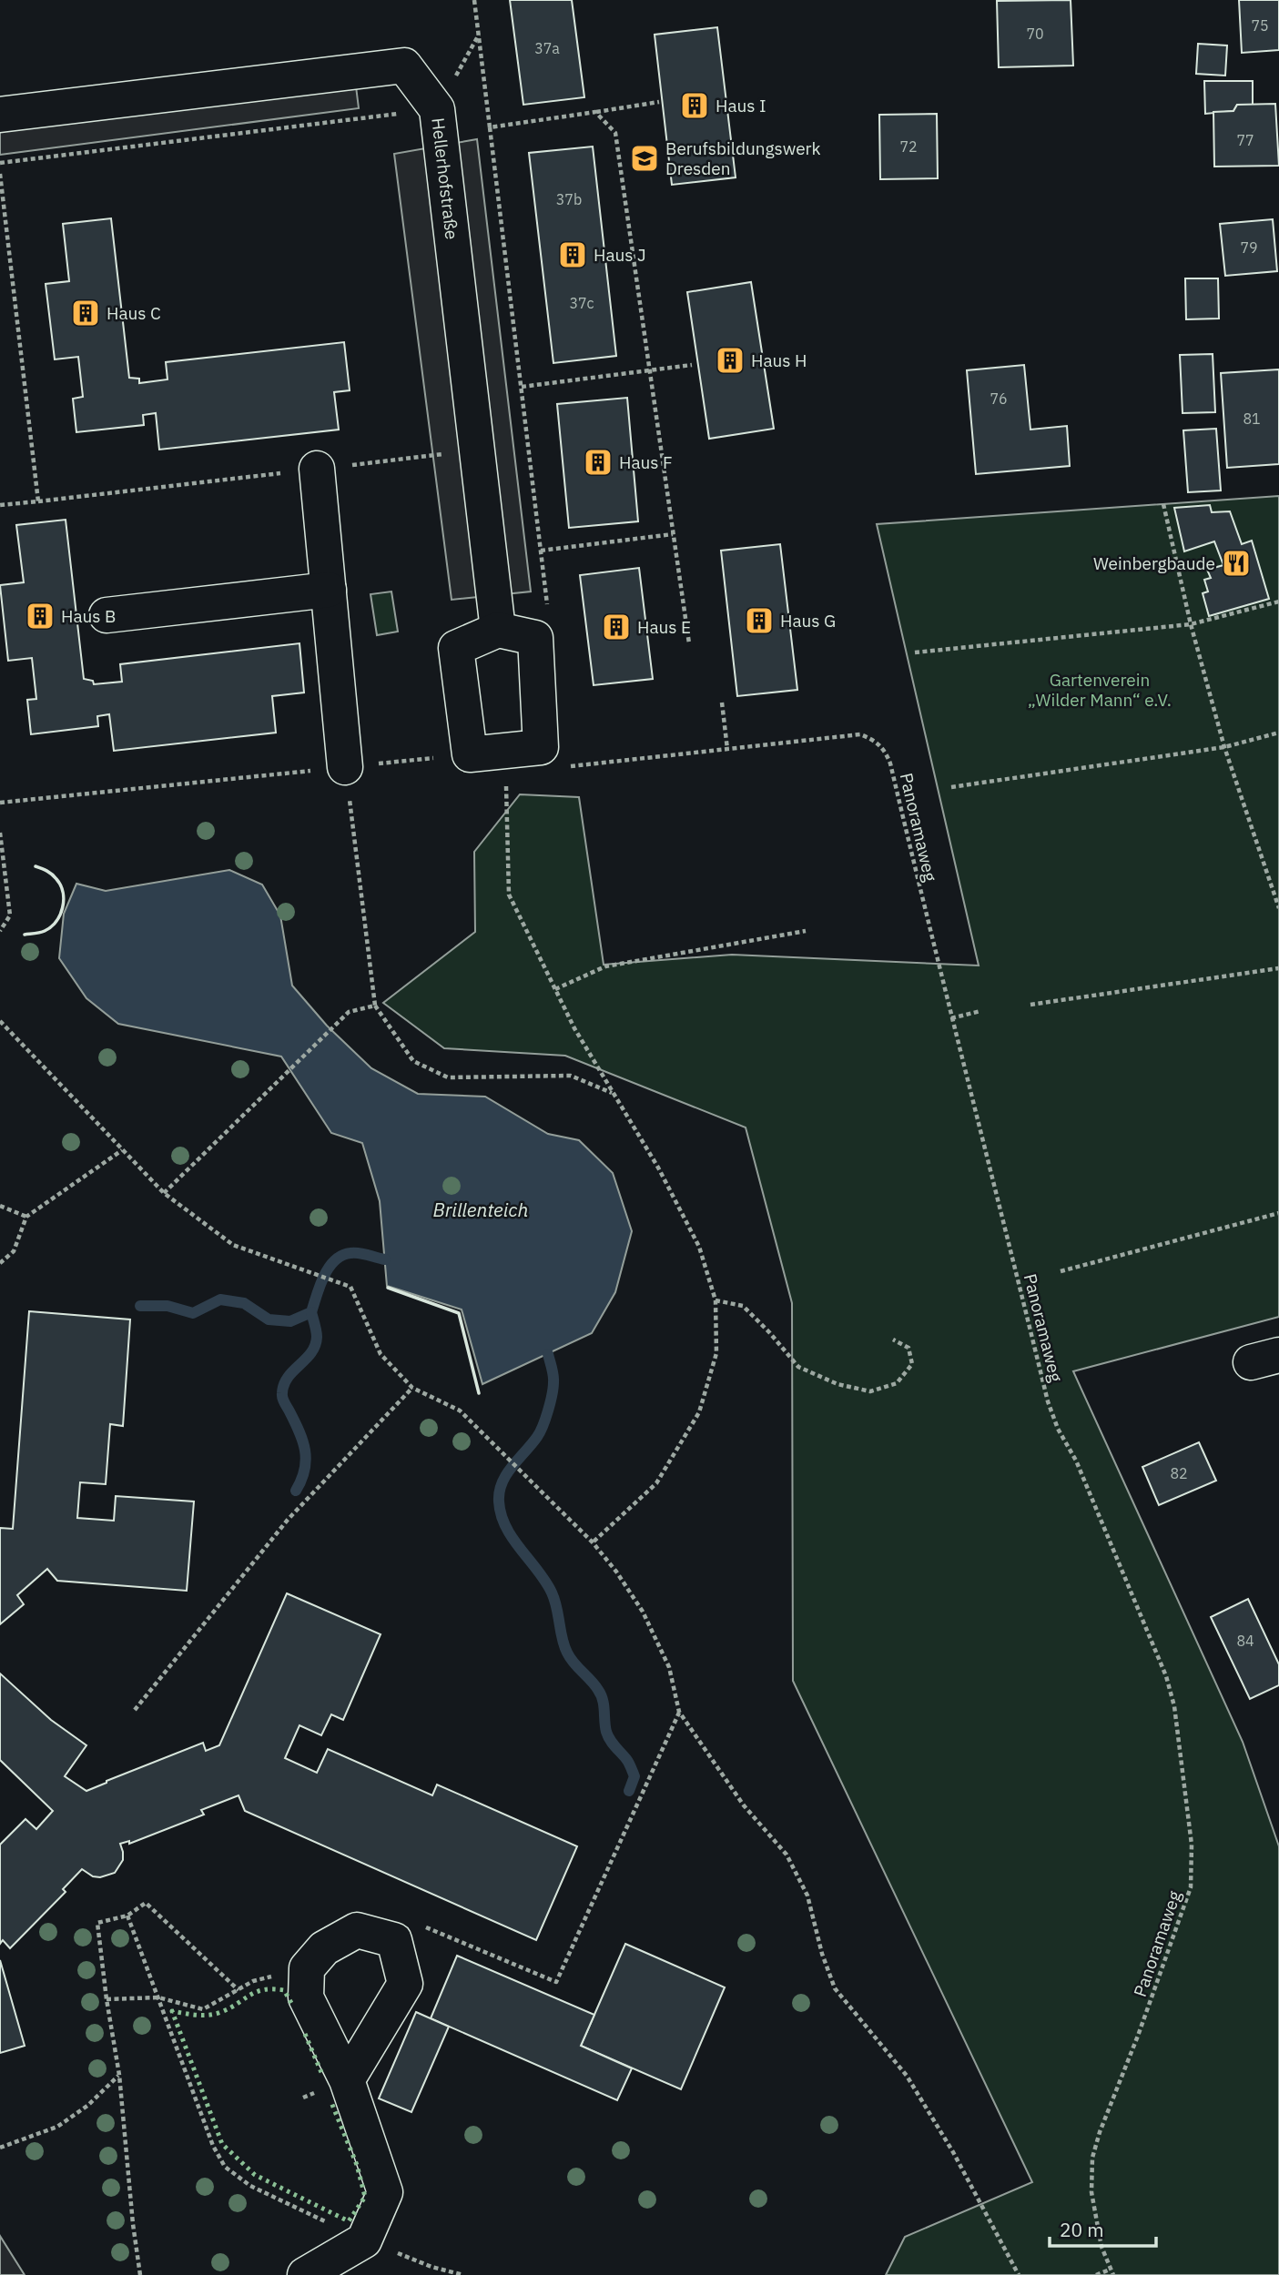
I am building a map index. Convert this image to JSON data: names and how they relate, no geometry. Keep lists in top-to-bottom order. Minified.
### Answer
{"streets":{"street":["Hellerhofstraße"],"path":["Panoramaweg"]},"water":["Brillenteich"],"parks":["Gartenverein „Wilder Mann“ e.V."],"places":{"building":["Haus I","Haus J","Haus C","Haus H","Haus F","Haus B","Haus G","Haus E"],"school or university":["Berufsbildungswerk Dresden"],"restaurant":["Weinbergbaude"]},"house_numbers":["75","70","37a","77","72","37b","79","37c","76","81","82","84"],"scale_bar":"20 m"}
